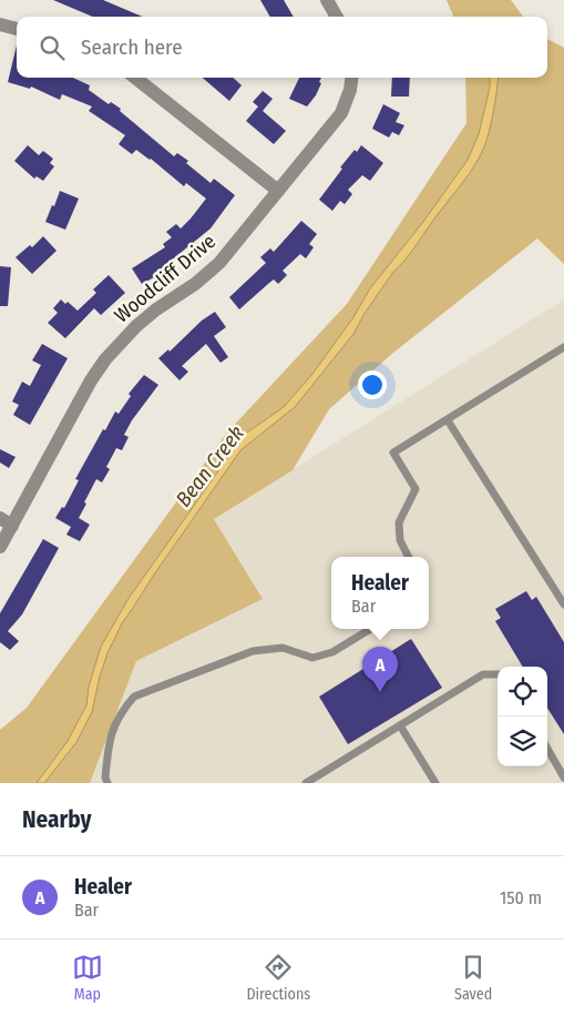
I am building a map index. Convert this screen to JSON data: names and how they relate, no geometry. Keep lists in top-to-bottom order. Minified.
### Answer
{"streets":{"street":["Woodcliff Drive"]},"water":["Bean Creek"],"page":{"search":"Search here","popup":["Healer","Bar"],"pins":"A","heading":"Nearby","list":[{"mark":"A","name":"Healer","note":"Bar","value":"150 m"}],"nav":["Map","Directions","Saved"]}}
